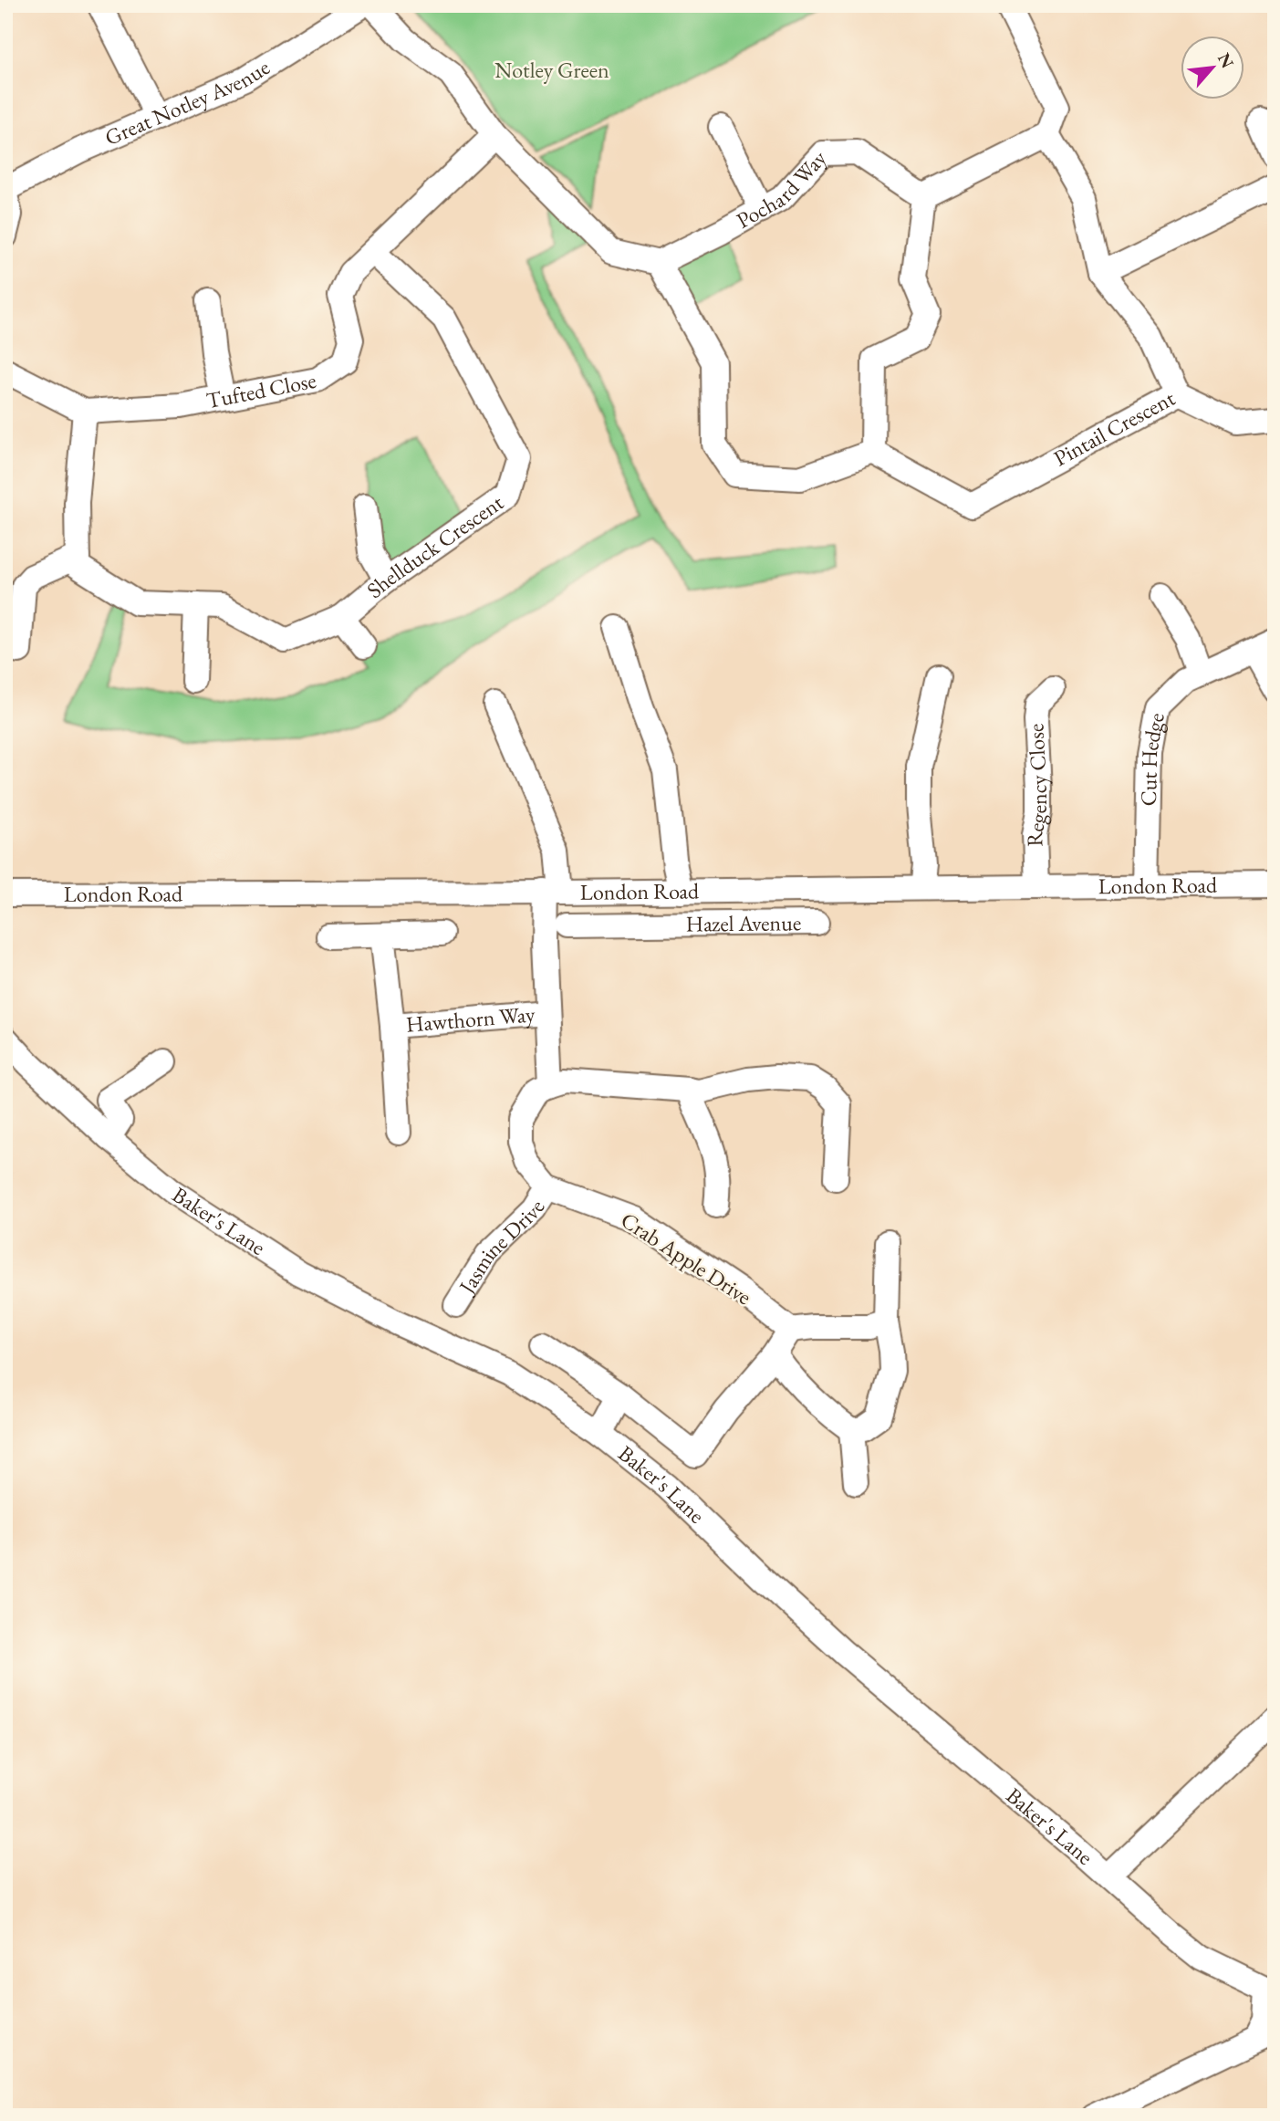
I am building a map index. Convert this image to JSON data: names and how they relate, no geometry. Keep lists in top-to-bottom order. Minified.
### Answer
{"streets":{"street":["Great Notley Avenue","Pochard Way","Tufted Close","Pintail Crescent","Shellduck Crescent","Cut Hedge","Regency Close","London Road","Hazel Avenue","Hawthorn Way","Baker's Lane","Jasmine Drive","Crab Apple Drive"]},"crossings":[["Tufted Close","Shellduck Crescent"],["Cut Hedge","London Road"],["Regency Close","London Road"],["London Road","Hazel Avenue"],["Jasmine Drive","Crab Apple Drive"]],"parks":["Notley Green"],"north":"top right"}
